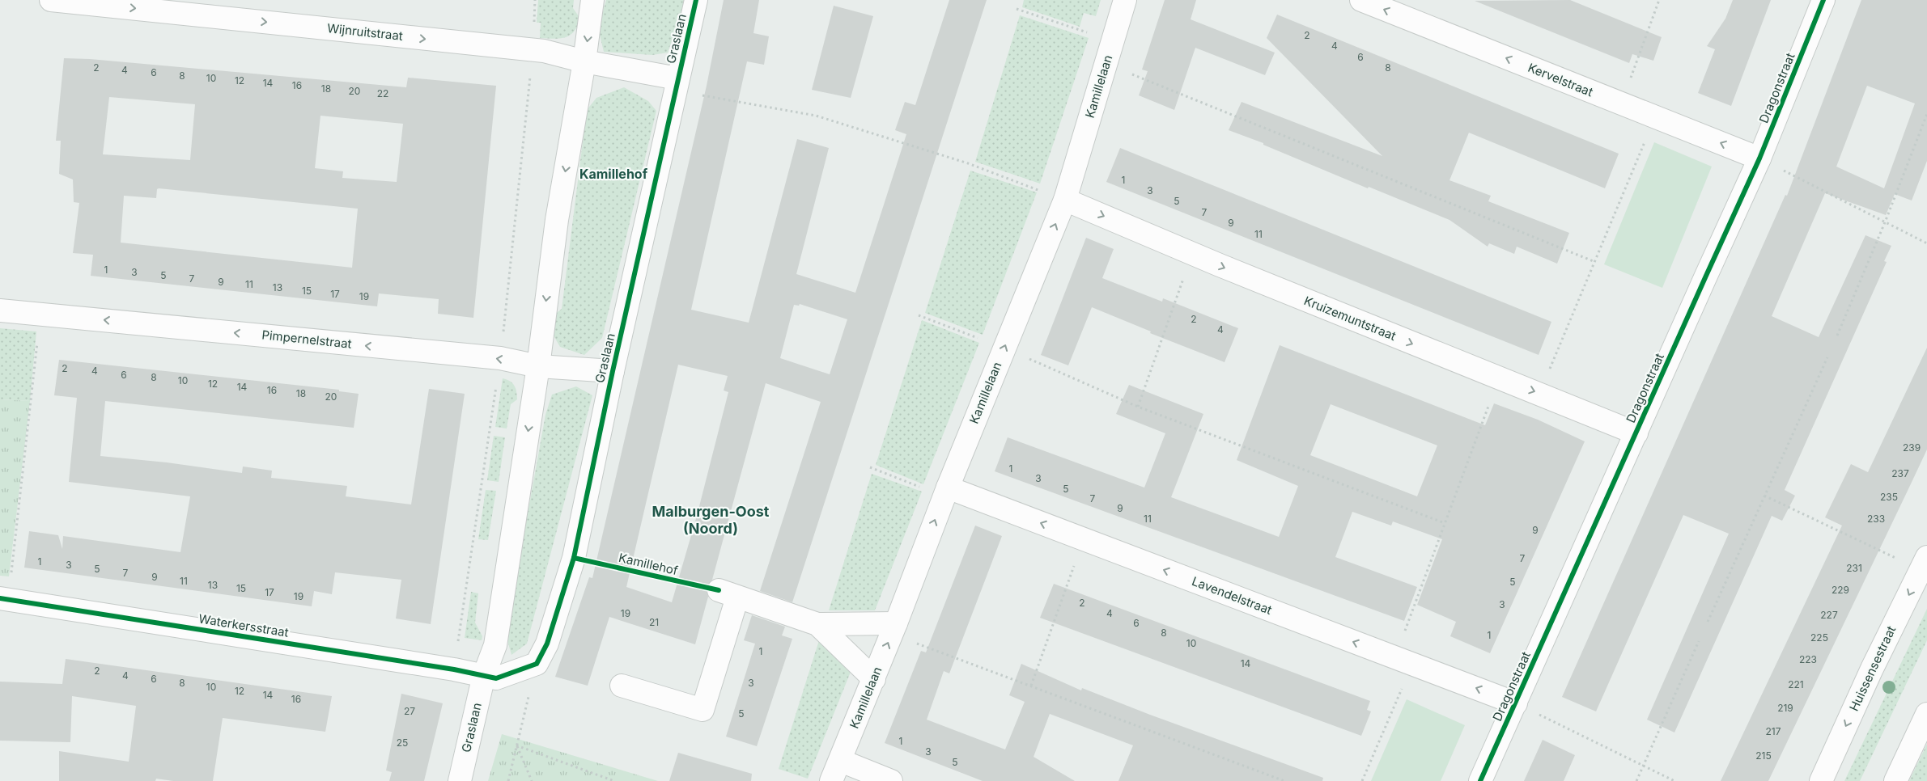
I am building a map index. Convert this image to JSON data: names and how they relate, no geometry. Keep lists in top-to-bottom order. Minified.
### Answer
{"streets":{"street":["Wijnruitstraat","Graslaan","Kervelstraat","Kamillelaan","Dragonstraat","Kruizemuntstraat","Pimpernelstraat","Lavendelstraat","Waterkersstraat","Huissensestraat"],"cycle path":["Kamillehof"]},"crossings":[["Wijnruitstraat","Graslaan"],["Graslaan","Pimpernelstraat"],["Graslaan","Waterkersstraat"],["Kervelstraat","Dragonstraat"],["Kamillelaan","Kruizemuntstraat"],["Kamillelaan","Lavendelstraat"],["Dragonstraat","Kruizemuntstraat"],["Dragonstraat","Lavendelstraat"]],"one_way":["Wijnruitstraat","Kervelstraat","Kamillelaan","Kruizemuntstraat","Pimpernelstraat","Lavendelstraat"],"districts":["Kamillehof","Malburgen-Oost (Noord)"],"house_numbers":["2","4","6","2","8","4","6","8","10","12","14","16","18","20","22","1","3","5","7","9","11","1","3","5","7","9","11","13","15","17","19","2","4","2","4","6","8","10","12","14","16","18","20","239","1","237","3","5","235","7","9","11","233","9","7","1","3","231","5","7","9","11","5","13","15","229","17","19","2","3","19","4","227","21","6","8","1","225","10","1","223","14","2","4","6","8","3","221","10","12","14","16","219","27","5","217","1","25","3","215","5"]}
